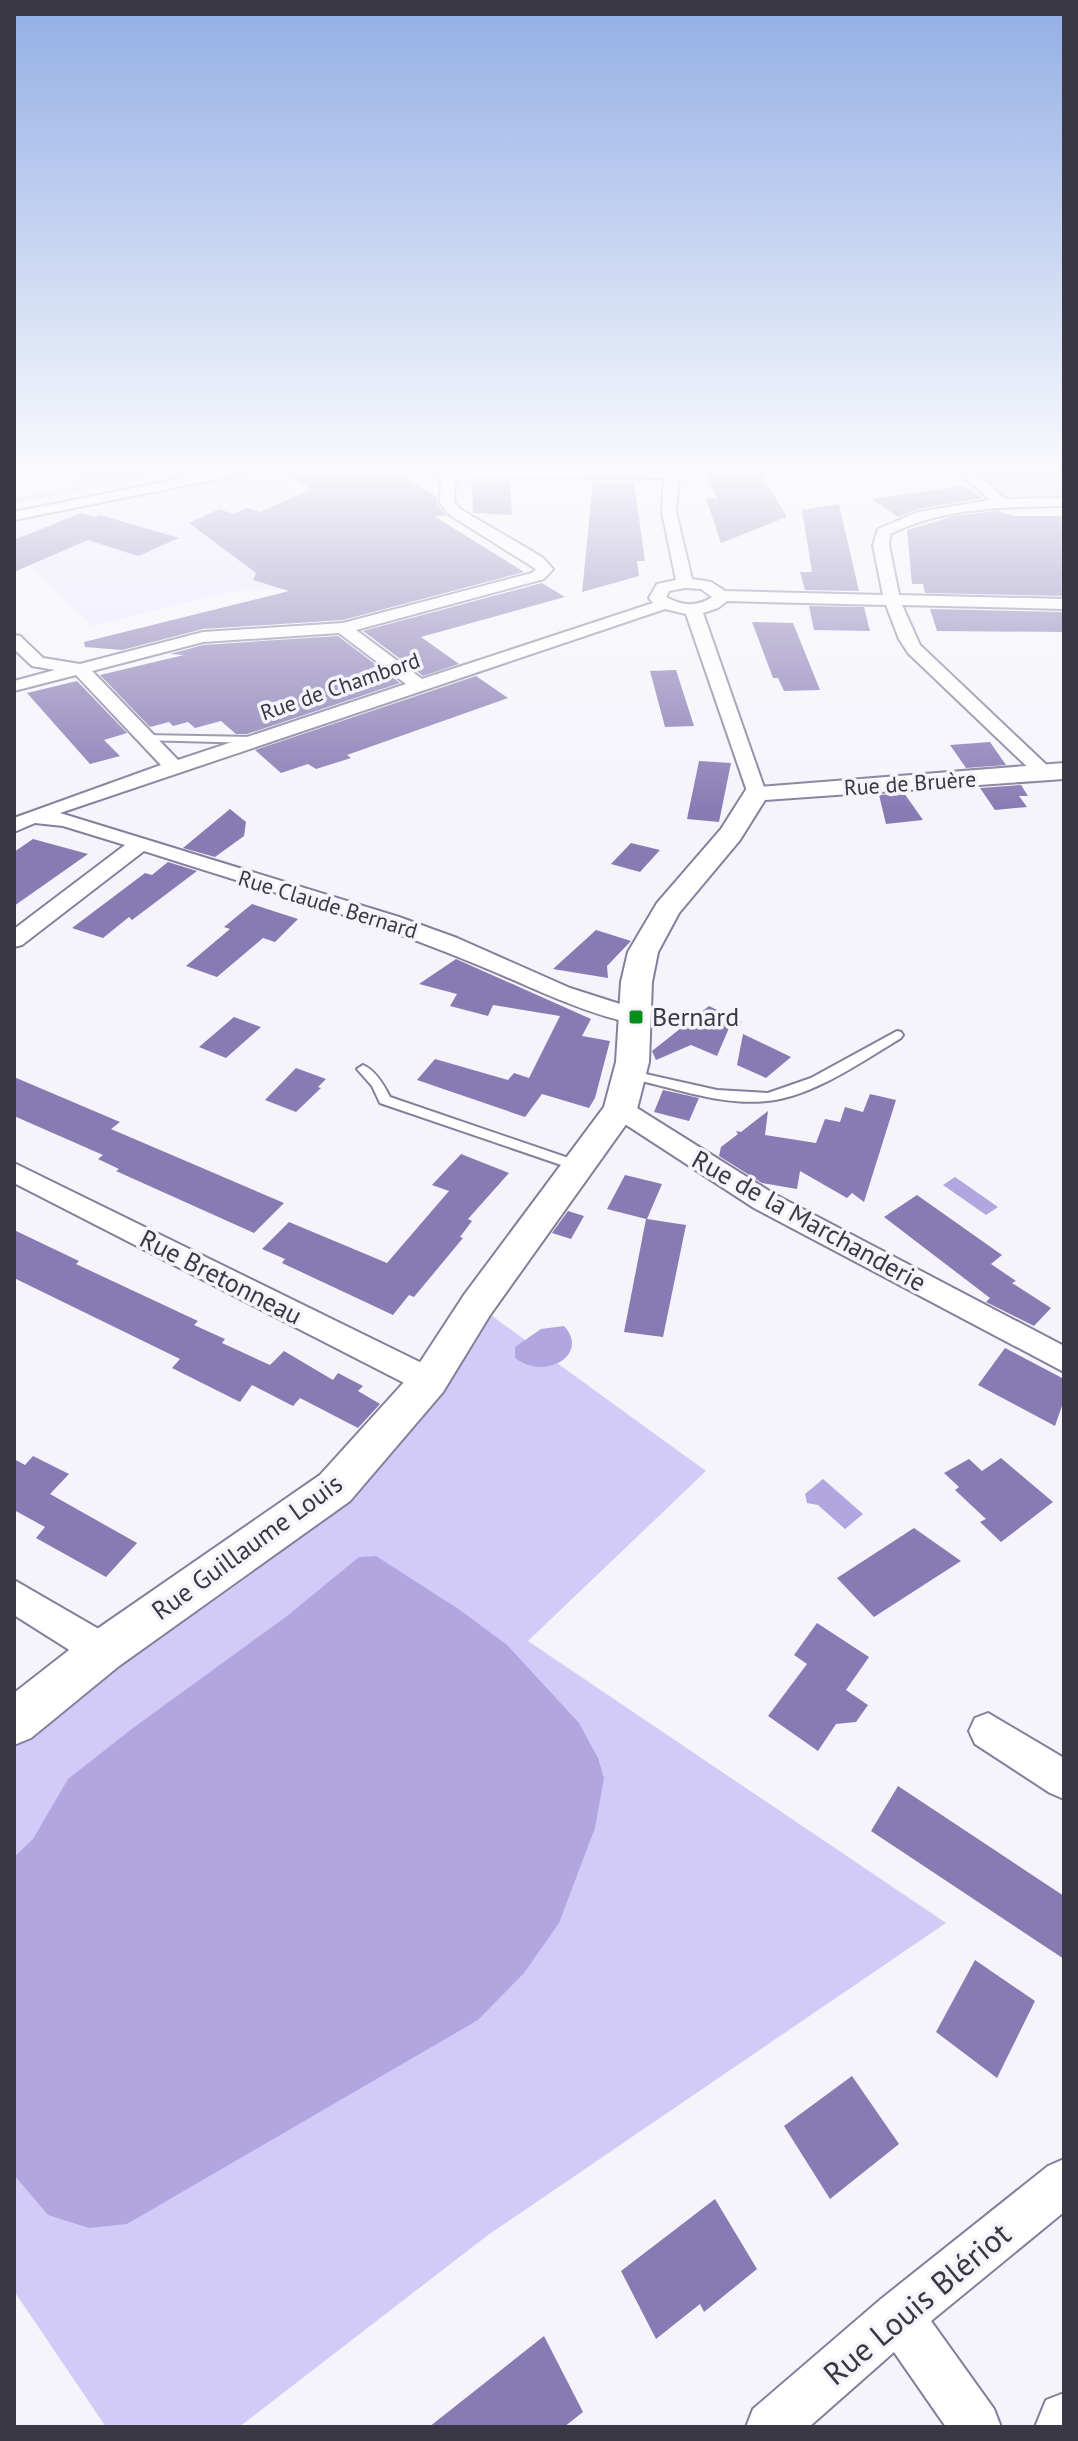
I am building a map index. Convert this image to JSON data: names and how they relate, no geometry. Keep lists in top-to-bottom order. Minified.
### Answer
{"streets":{"street":["Rue de Chambord","Rue de Bruère","Rue Claude Bernard","Rue de la Marchanderie","Rue Bretonneau","Rue Guillaume Louis","Rue Louis Blériot"]},"crossings":[["Rue de Chambord","Rue Claude Bernard"],["Rue de la Marchanderie","Rue Guillaume Louis"],["Rue Bretonneau","Rue Guillaume Louis"]],"places":{"transit":["Bernard"]}}
